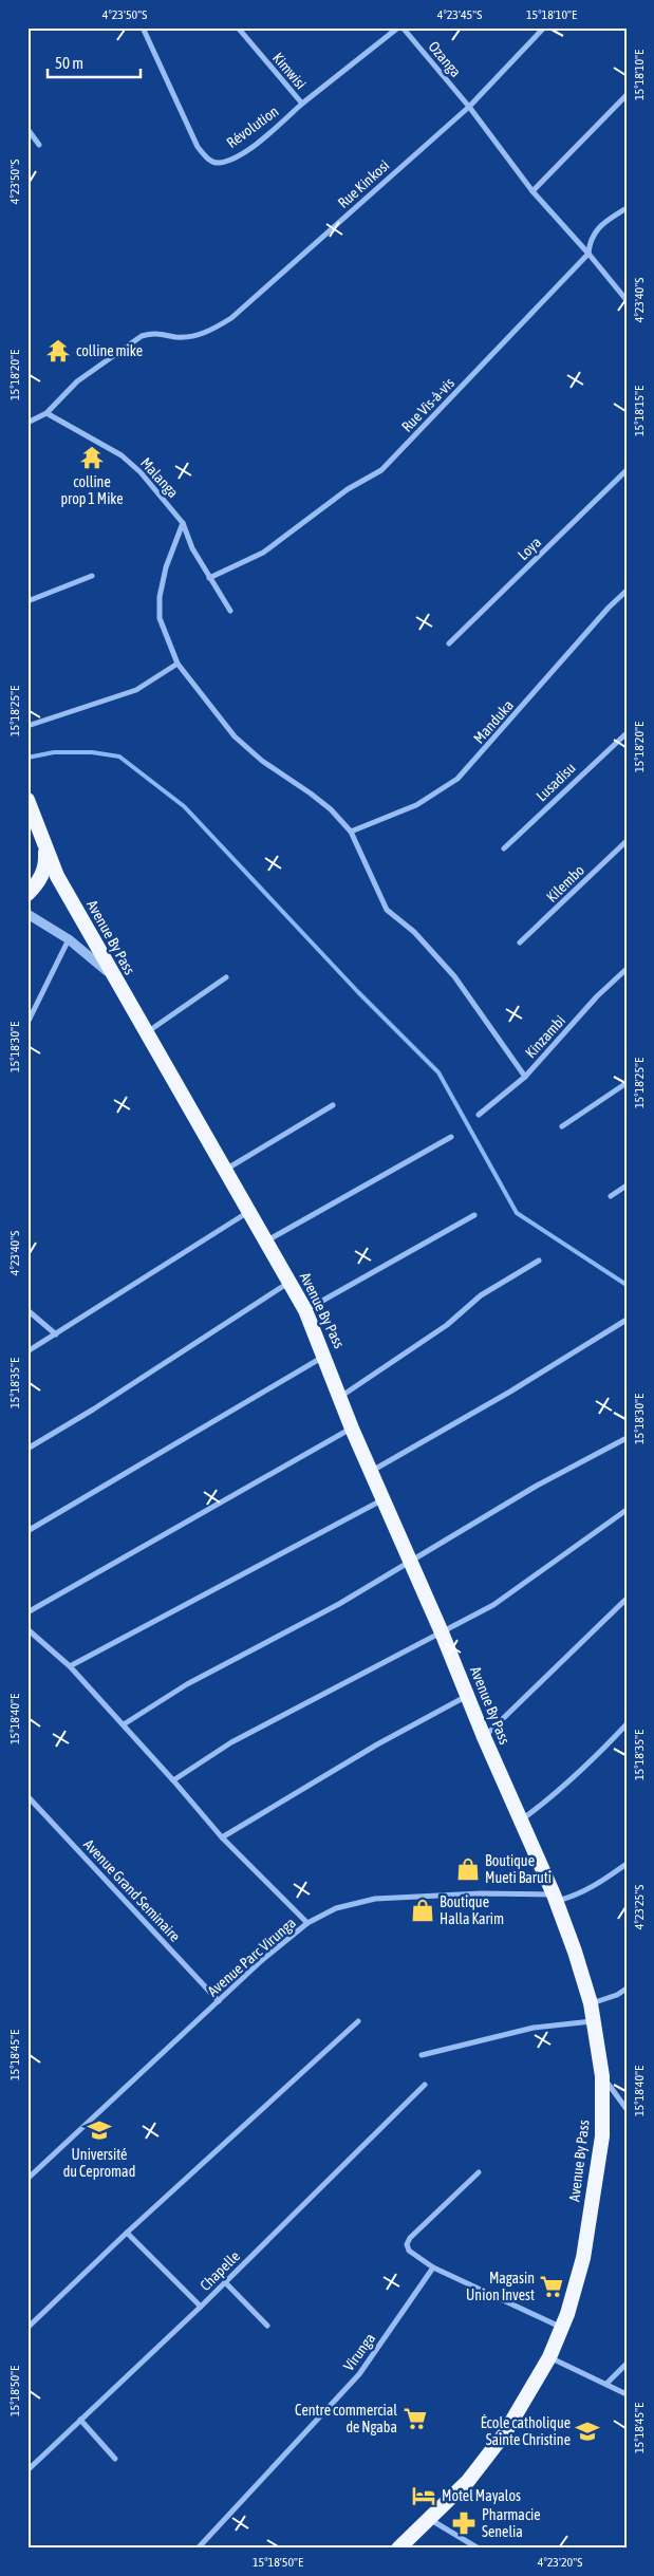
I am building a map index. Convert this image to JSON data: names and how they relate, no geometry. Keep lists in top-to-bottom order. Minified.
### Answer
{"streets":{"highway":["Avenue By Pass"],"street":["Ozanga","Kimwisi","Révolution","Rue Kinkosi","Rue Vis-à-vis","Malanga","Loya","Manduka","Lusadisu","Kilembo","Kinzambi","Avenue Grand Seminaire","Avenue Parc Virunga","Chapelle","Virunga"]},"crossings":[["Ozanga","Rue Kinkosi"],["Ozanga","Rue Vis-à-vis"],["Kimwisi","Révolution"],["Rue Kinkosi","Malanga"],["Rue Vis-à-vis","Malanga"],["Avenue By Pass","Avenue Parc Virunga"],["Avenue Grand Seminaire","Avenue Parc Virunga"]],"places":{"temple":["colline mike","colline prop 1 Mike"],"shop":["Boutique Mueti Baruti","Boutique Halla Karim"],"school or university":["Université du Cepromad","École catholique Sainte Christine"],"supermarket":["Magasin Union Invest","Centre commercial de Ngaba"],"hotel":["Motel Mayalos"],"pharmacy":["Pharmacie Senelia"]},"scale_bar":"50 m","coordinates":["4°23'50\"S","4°23'45\"S","15°18'10\"E","4°23'40\"S","15°18'20\"E","15°18'15\"E","15°18'25\"E","15°18'30\"E","15°18'35\"E","15°18'40\"E","4°23'25\"S","15°18'45\"E","15°18'50\"E","4°23'20\"S"]}
